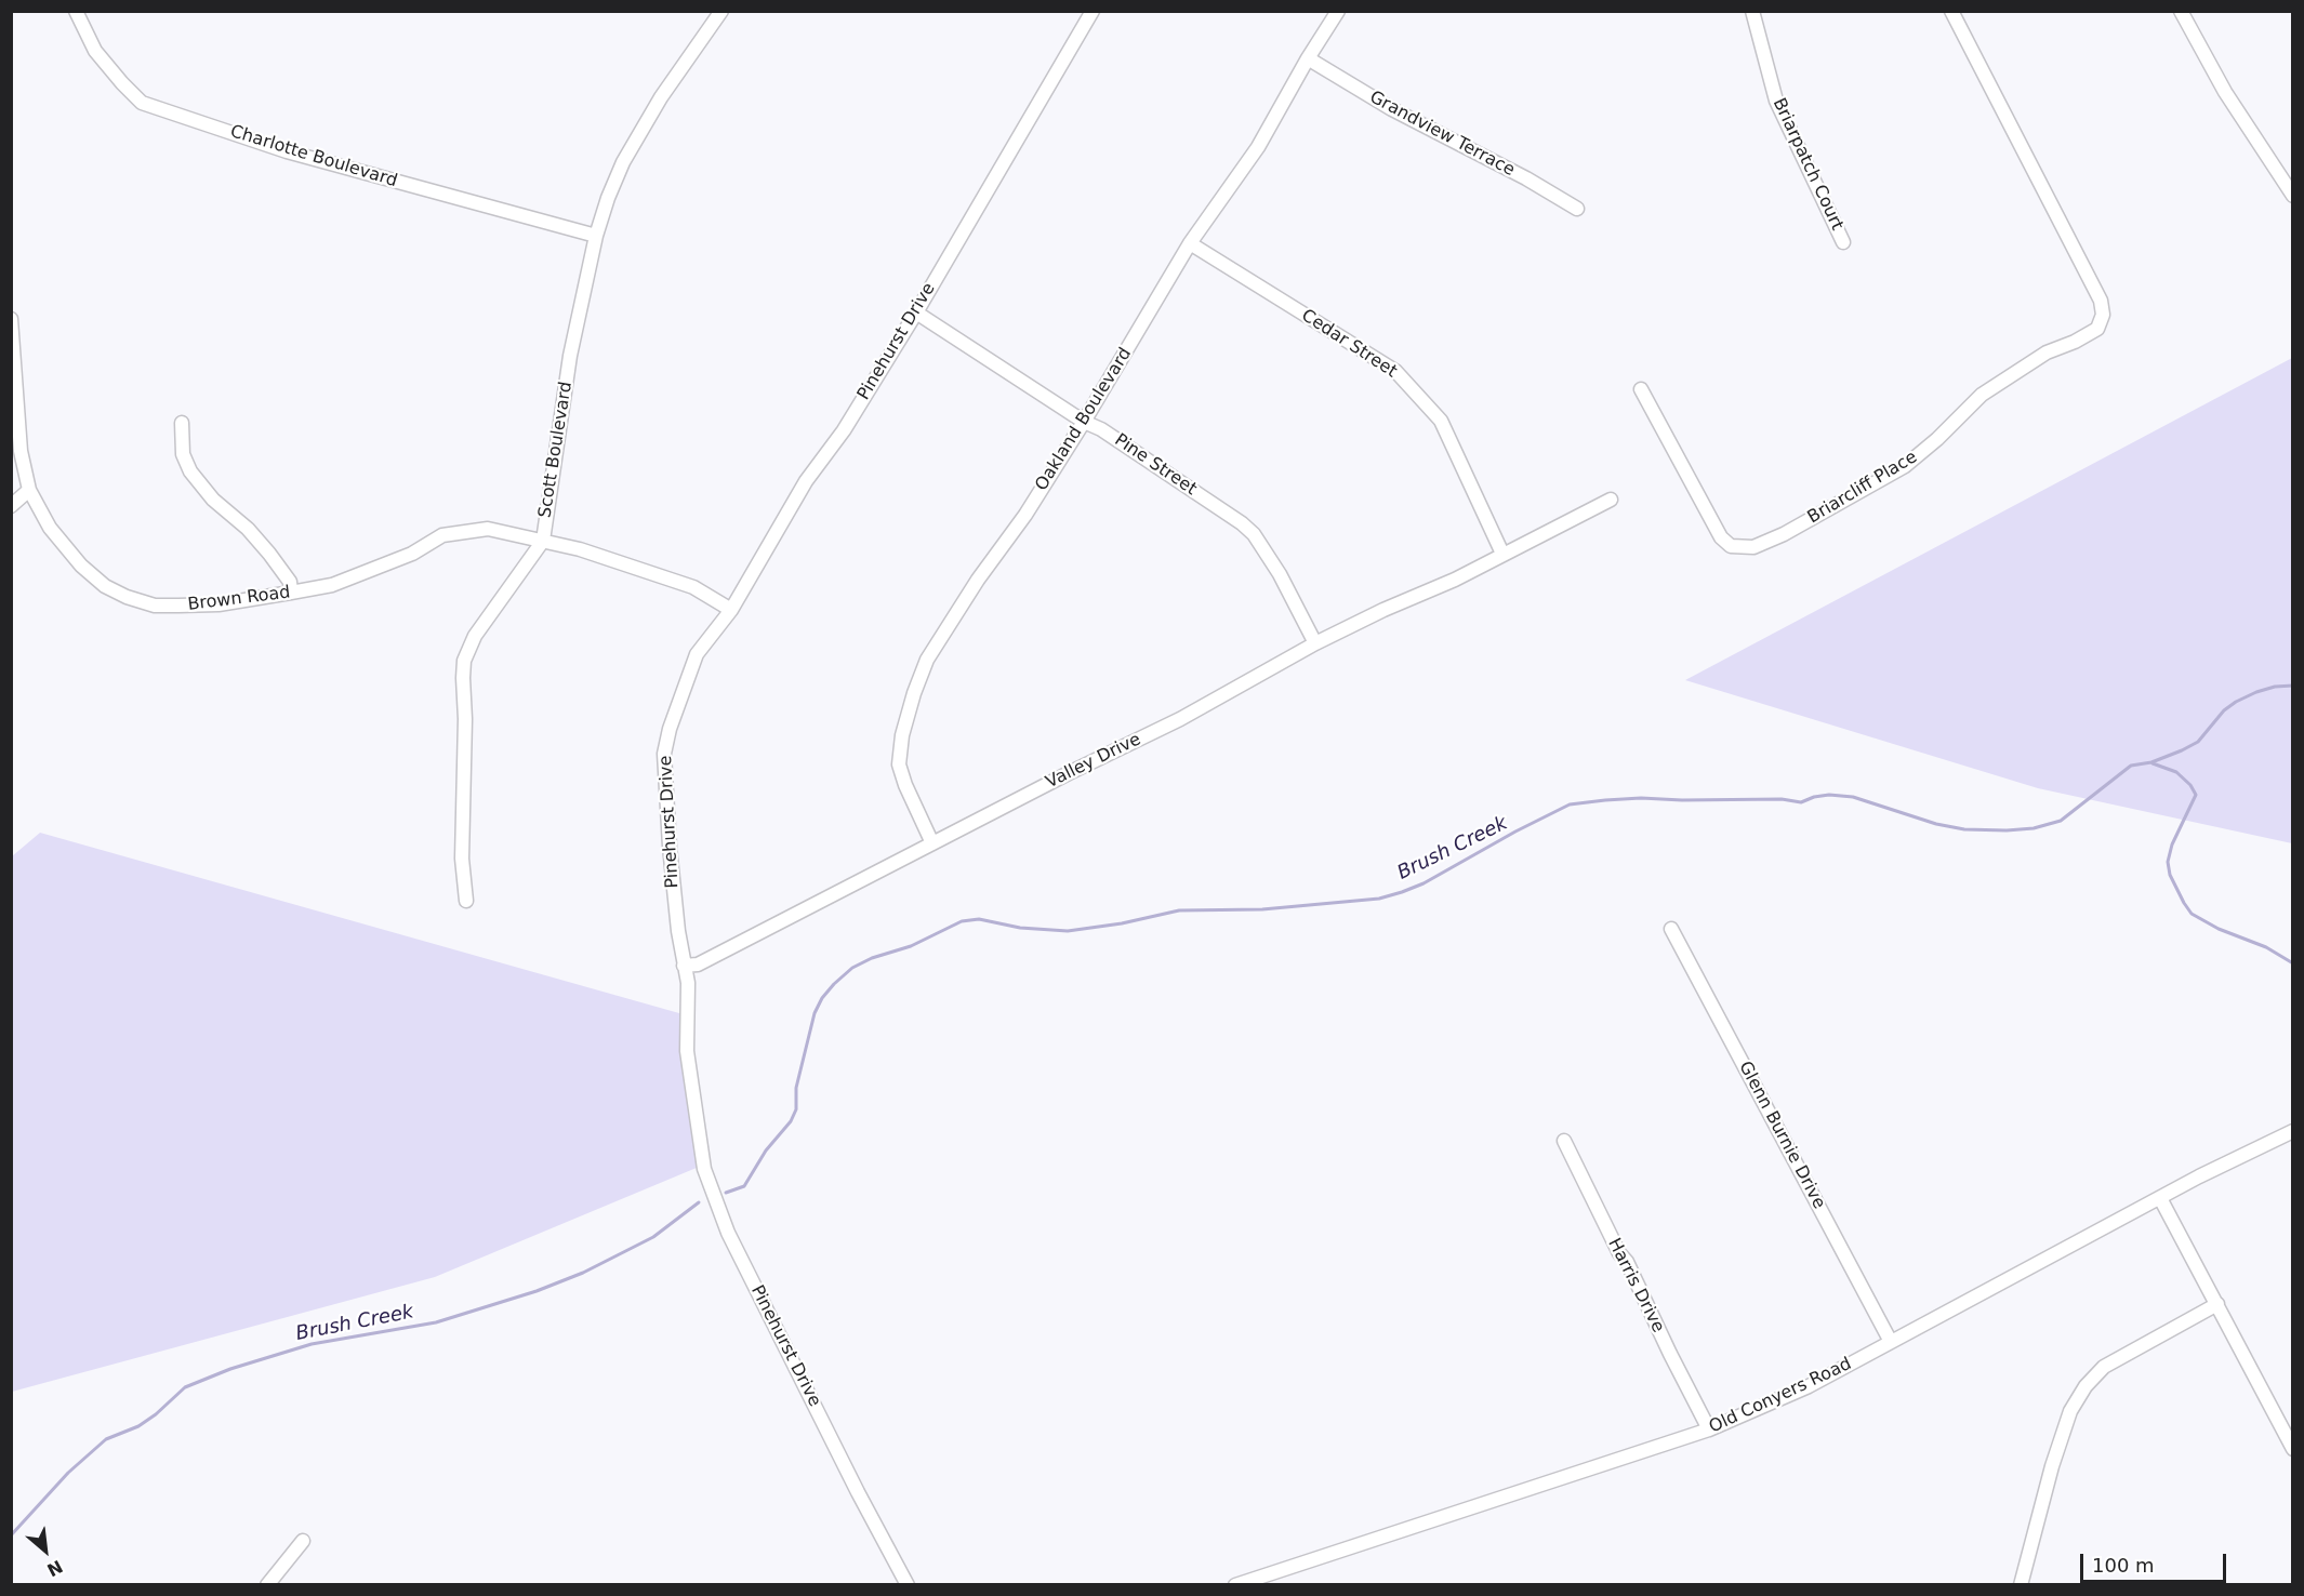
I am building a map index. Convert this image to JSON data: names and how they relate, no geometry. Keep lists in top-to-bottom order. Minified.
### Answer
{"streets":{"street":["Grandview Terrace","Charlotte Boulevard","Briarpatch Court","Pinehurst Drive","Cedar Street","Oakland Boulevard","Scott Boulevard","Pine Street","Briarcliff Place","Brown Road","Valley Drive","Glenn Burnie Drive","Harris Drive","Old Conyers Road"]},"crossings":[["Grandview Terrace","Oakland Boulevard"],["Charlotte Boulevard","Scott Boulevard"],["Pinehurst Drive","Pine Street"],["Pinehurst Drive","Brown Road"],["Pinehurst Drive","Valley Drive"],["Cedar Street","Oakland Boulevard"],["Cedar Street","Valley Drive"],["Oakland Boulevard","Pine Street"],["Oakland Boulevard","Valley Drive"],["Scott Boulevard","Brown Road"],["Pine Street","Valley Drive"],["Glenn Burnie Drive","Old Conyers Road"],["Harris Drive","Old Conyers Road"]],"water":["Brush Creek"],"scale_bar":"100 m","north":"bottom right"}
